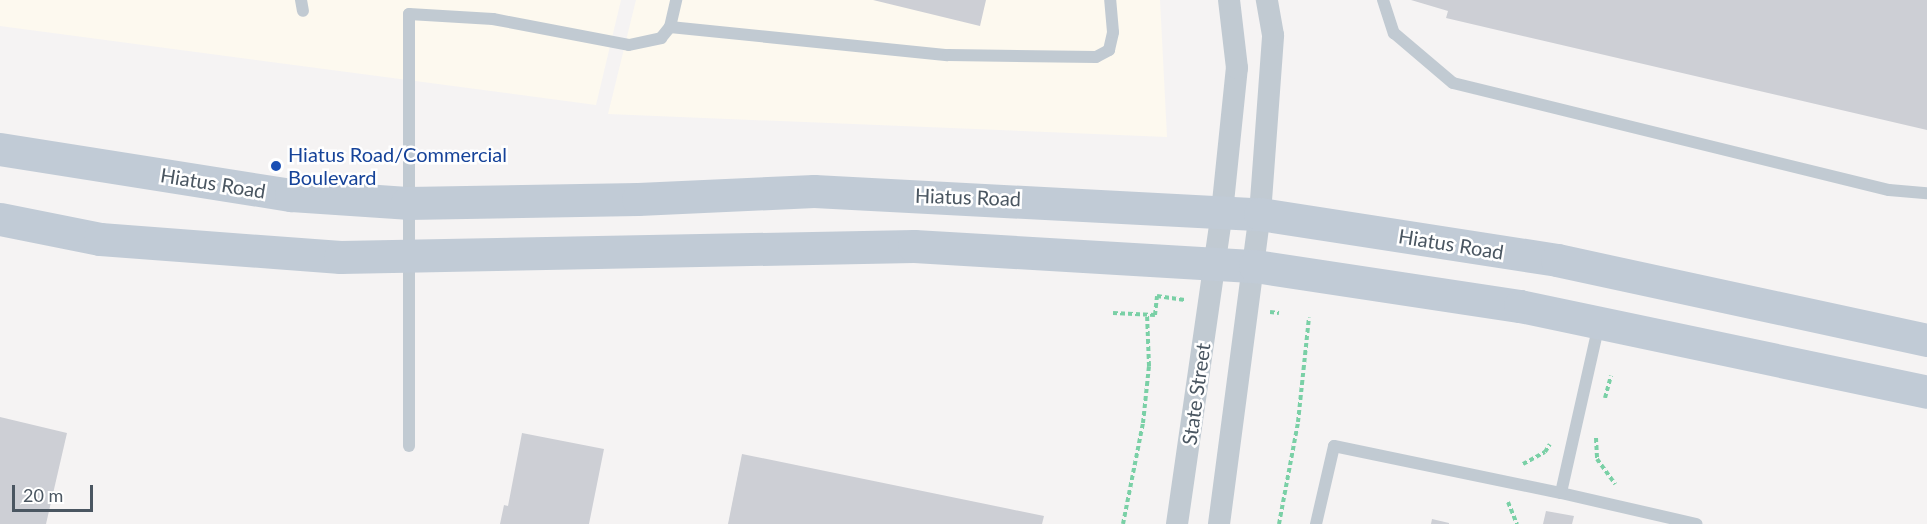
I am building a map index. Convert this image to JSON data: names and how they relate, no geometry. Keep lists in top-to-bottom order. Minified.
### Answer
{"streets":{"main road":["Hiatus Road"],"street":["State Street"]},"crossings":[["Hiatus Road","State Street"]],"places":["Hiatus Road/Commercial Boulevard"],"scale_bar":"20 m"}
